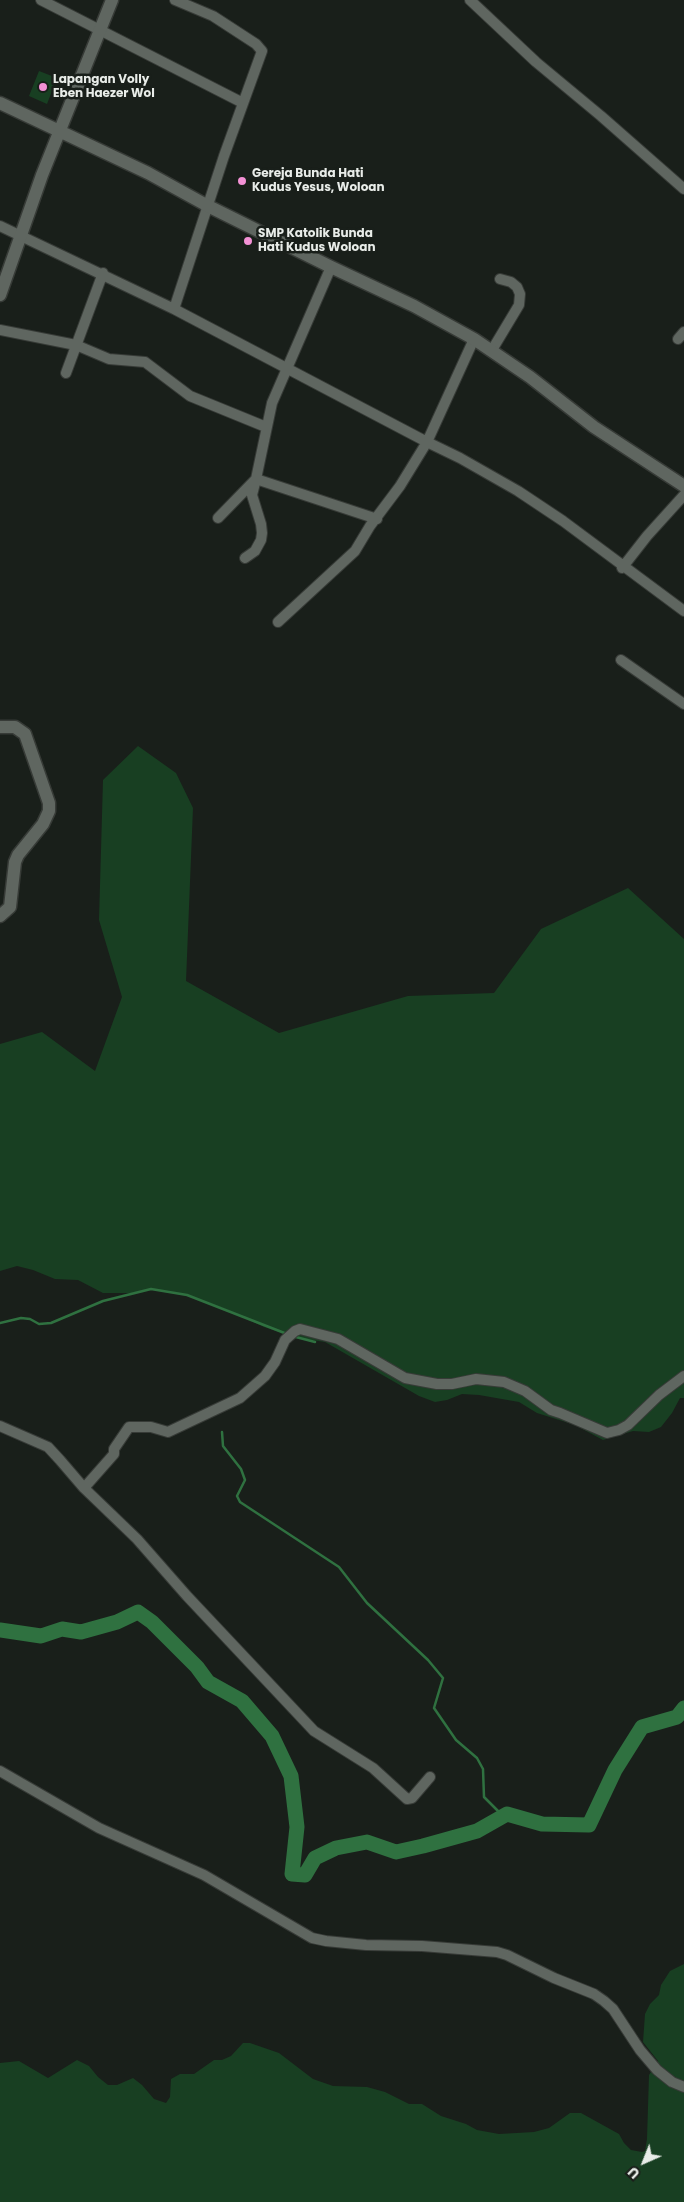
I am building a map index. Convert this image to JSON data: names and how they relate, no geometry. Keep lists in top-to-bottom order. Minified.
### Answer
{"places":["Lapangan Volly Eben Haezer Wol","Gereja Bunda Hati Kudus Yesus, Woloan","SMP Katolik Bunda Hati Kudus Woloan"],"north":"bottom left"}
